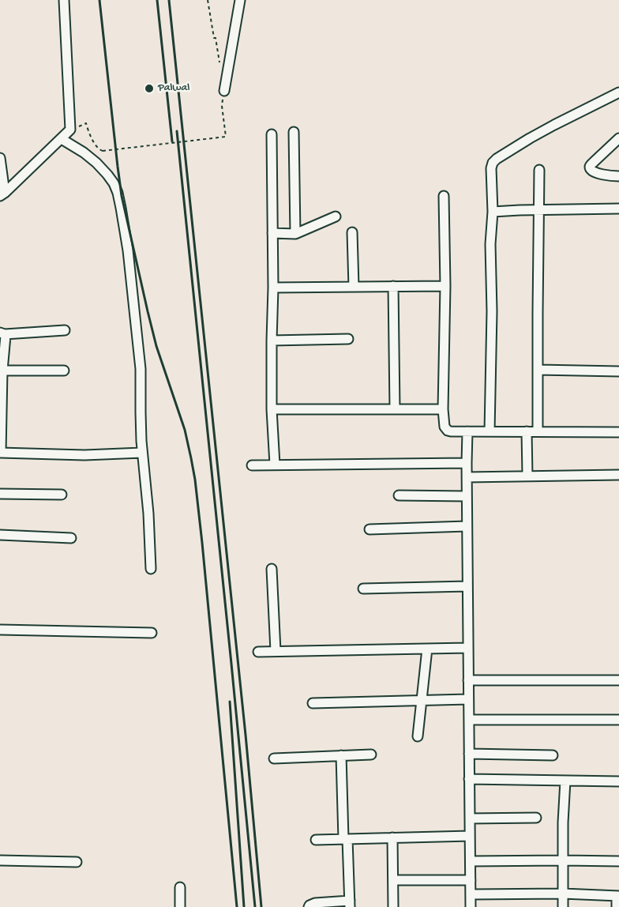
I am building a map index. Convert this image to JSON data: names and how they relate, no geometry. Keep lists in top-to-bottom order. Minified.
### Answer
{"places":["Palwal"]}
